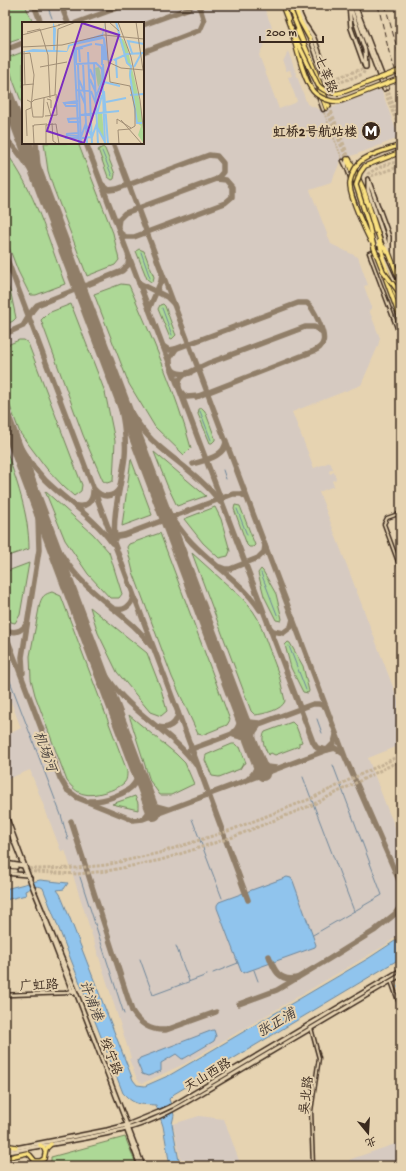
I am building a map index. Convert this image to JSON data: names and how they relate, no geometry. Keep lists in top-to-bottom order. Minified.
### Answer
{"streets":{"main road":["七莘路","绥宁路","天山西路"],"street":["广虹路","吴北路"]},"crossings":[["广虹路","绥宁路"],["绥宁路","天山西路"],["天山西路","吴北路"]],"water":["机场河","许浦港","张正浦"],"places":{"metro station":["虹桥2号航站楼"]},"scale_bar":"200 m","north":"bottom"}
